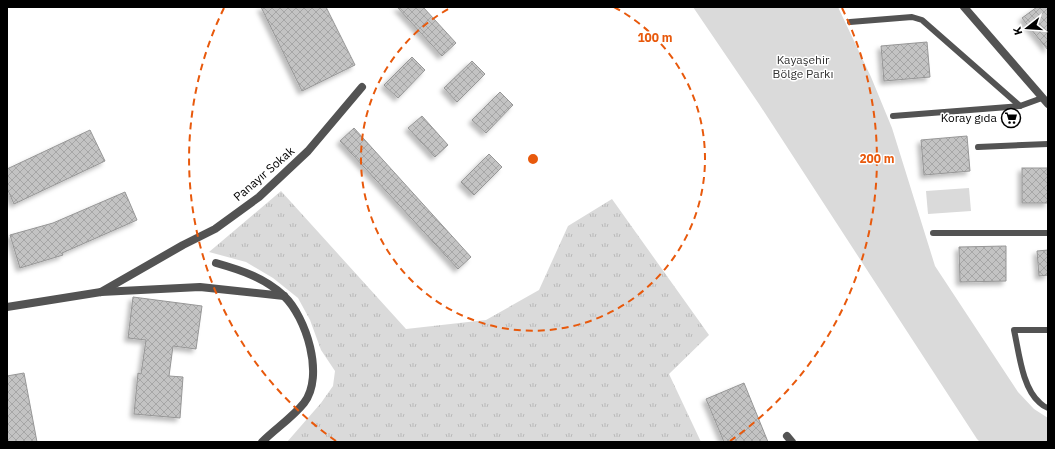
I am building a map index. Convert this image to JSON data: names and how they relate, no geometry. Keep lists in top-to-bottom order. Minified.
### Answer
{"streets":{"street":["Panayır Sokak"]},"parks":["Kayaşehir Bölge Parkı"],"places":{"supermarket":["Koray gıda"]},"north":"left","rings":["100 m","200 m"]}
